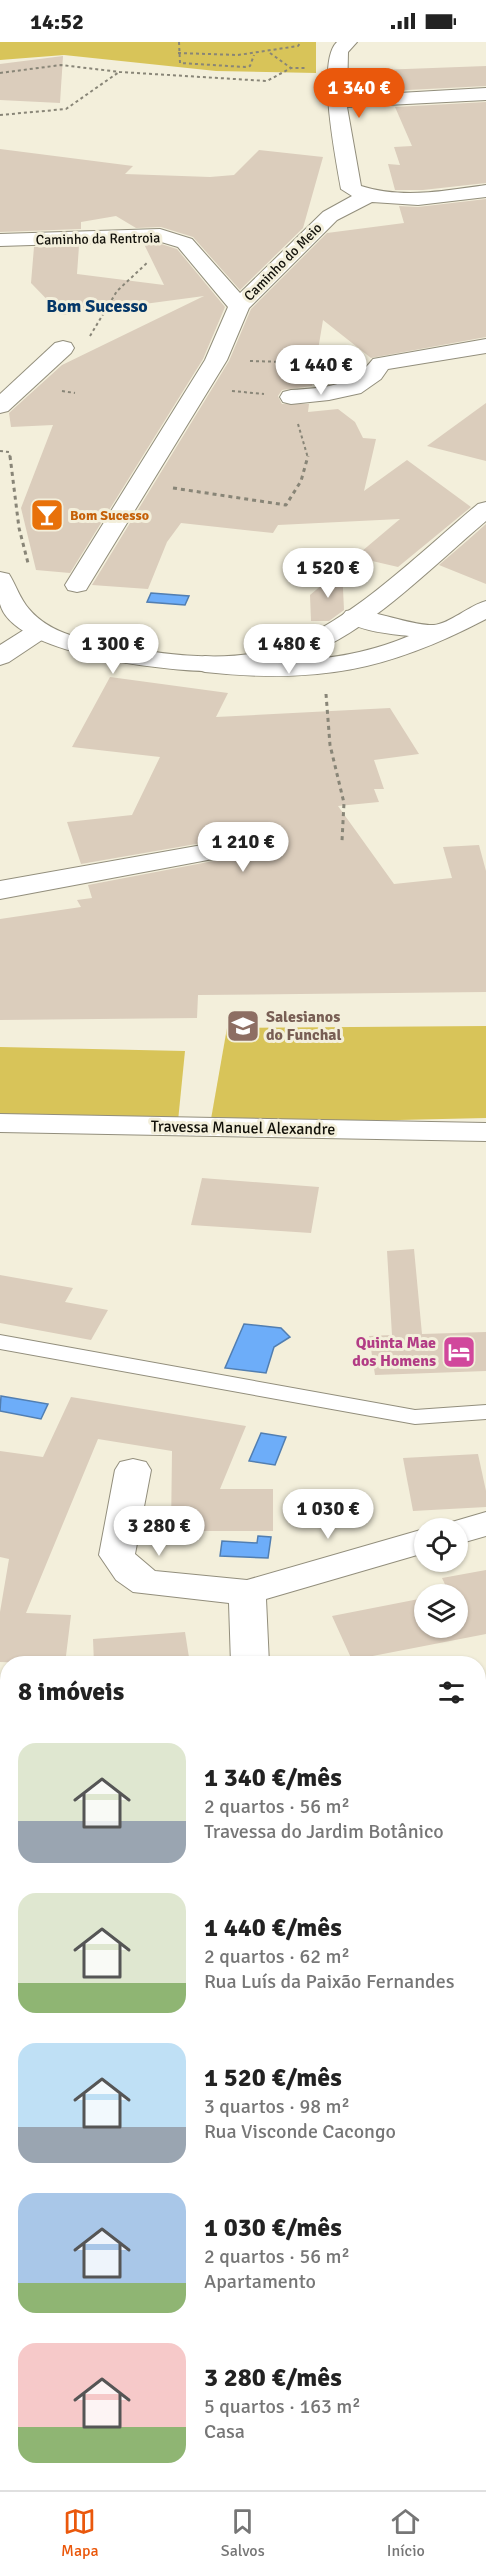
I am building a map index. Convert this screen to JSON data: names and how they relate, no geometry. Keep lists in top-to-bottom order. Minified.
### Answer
{"streets":{"street":["Caminho da Rentroia","Caminho do Meio","Travessa Manuel Alexandre"]},"crossings":[["Caminho da Rentroia","Caminho do Meio"]],"districts":["Bom Sucesso"],"places":{"bar":["Bom Sucesso"],"school or university":["Salesianos do Funchal"],"hotel":["Quinta Mae dos Homens"]},"page":{"status":"14:52","price":["1 340 €","1 440 €","1 520 €","1 300 €","1 480 €","1 210 €","1 030 €","3 280 €"],"heading":"8 imóveis","list":[{"name":"1 340 €/mês","note":"2 quartos · 56 m² · Travessa do Jardim Botânico"},{"name":"1 440 €/mês","note":"2 quartos · 62 m² · Rua Luís da Paixão Fernandes"},{"name":"1 520 €/mês","note":"3 quartos · 98 m² · Rua Visconde Cacongo"},{"name":"1 030 €/mês","note":"2 quartos · 56 m² · Apartamento"},{"name":"3 280 €/mês","note":"5 quartos · 163 m² · Casa"}],"tabs":["Mapa","Salvos","Início"]}}
